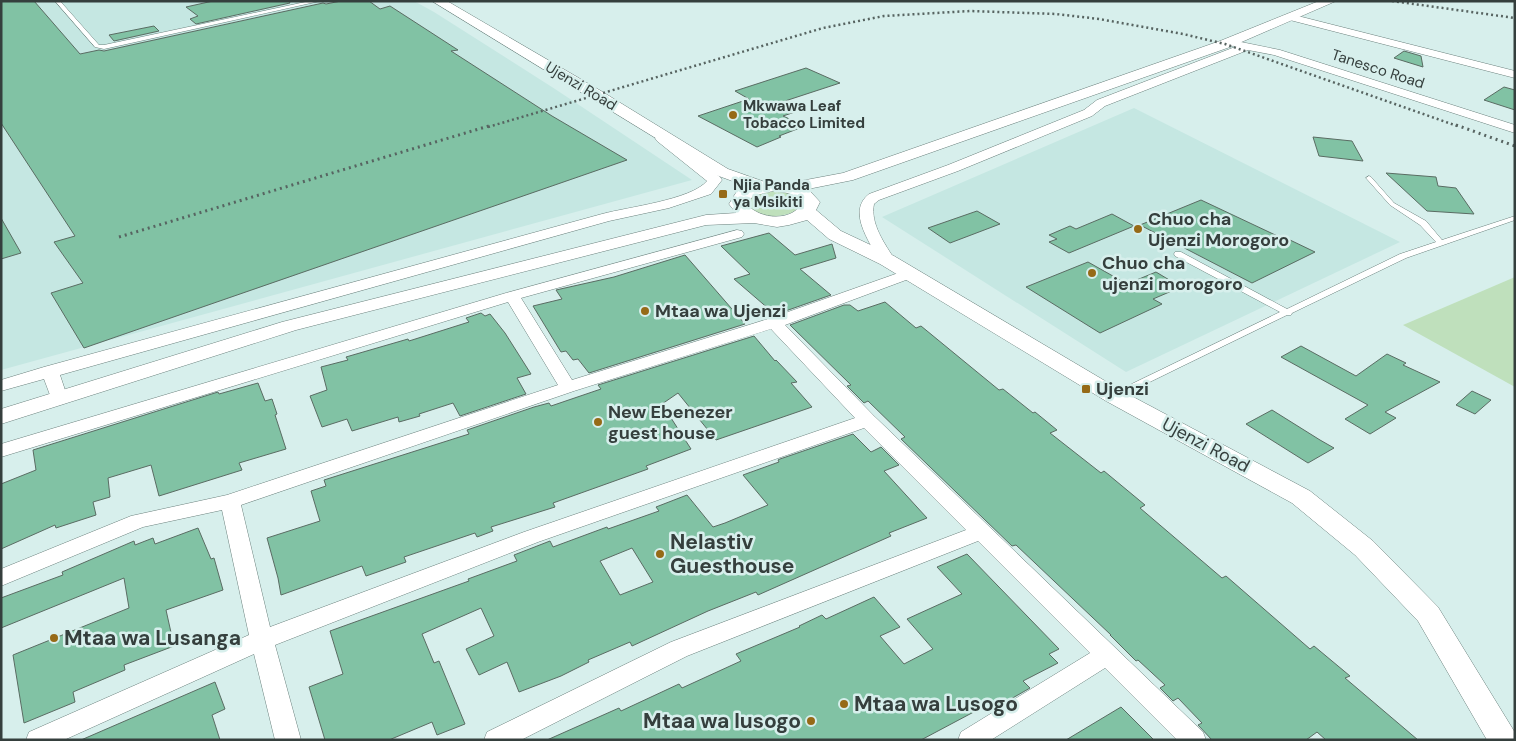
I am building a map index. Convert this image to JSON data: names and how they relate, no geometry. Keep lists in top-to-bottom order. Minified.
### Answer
{"streets":{"street":["Tanesco Road","Ujenzi Road"]},"places":{"other":["Mkwawa Leaf Tobacco Limited","Chuo cha Ujenzi Morogoro","Chuo cha ujenzi morogoro","Mtaa wa Ujenzi","New Ebenezer guest house","Nelastiv Guesthouse","Mtaa wa Lusanga","Mtaa wa Lusogo","Mtaa wa lusogo"],"transit":["Njia Panda ya Msikiti","Ujenzi"]}}
